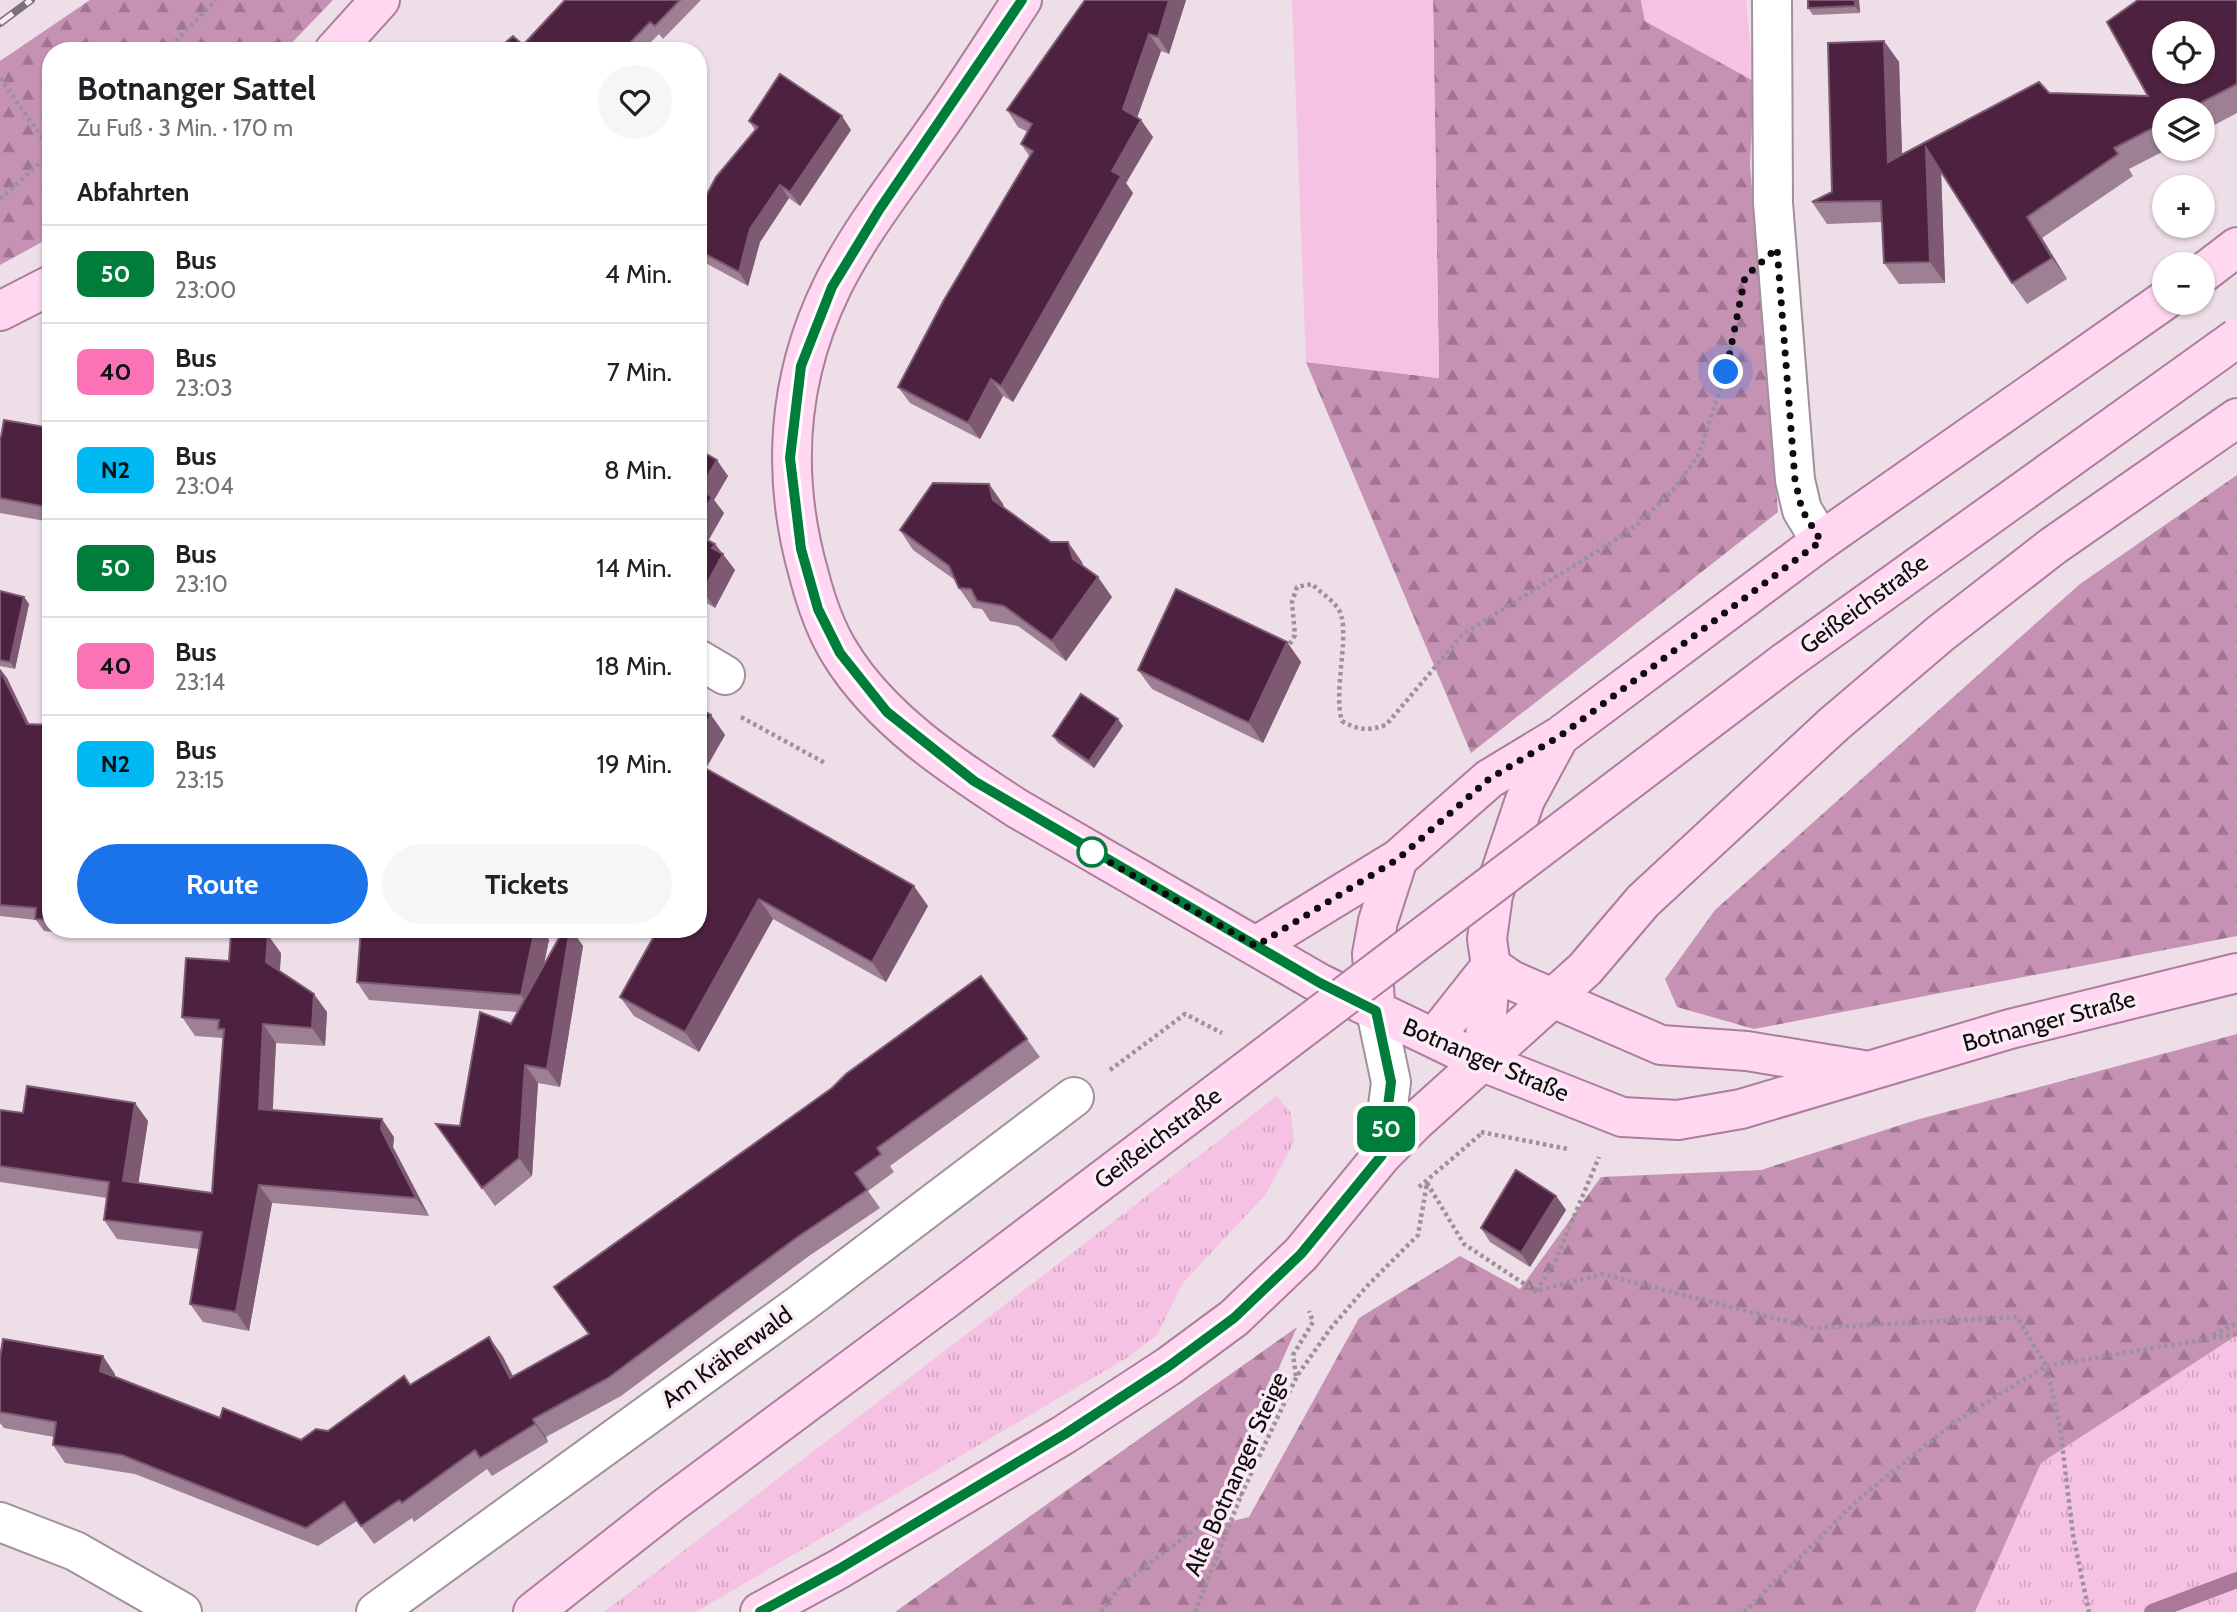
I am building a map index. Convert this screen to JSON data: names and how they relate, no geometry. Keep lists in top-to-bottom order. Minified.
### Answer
{"streets":{"main road":["Geißeichstraße","Botnanger Straße"],"street":["Am Kräherwald"],"path":["Alte Botnanger Steige"]},"lines":["bus line 50"],"page":{"on_map":"50","map_buttons":["+","−"],"heading":[["Botnanger Sattel","Zu Fuß · 3 Min. · 170 m"],"Abfahrten"],"list":[{"mark":"50","name":"Bus","note":"23:00","value":"4 Min."},{"mark":"40","name":"Bus","note":"23:03","value":"7 Min."},{"mark":"N2","name":"Bus","note":"23:04","value":"8 Min."},{"mark":"50","name":"Bus","note":"23:10","value":"14 Min."},{"mark":"40","name":"Bus","note":"23:14","value":"18 Min."},{"mark":"N2","name":"Bus","note":"23:15","value":"19 Min."}],"buttons":["Route","Tickets"]}}
